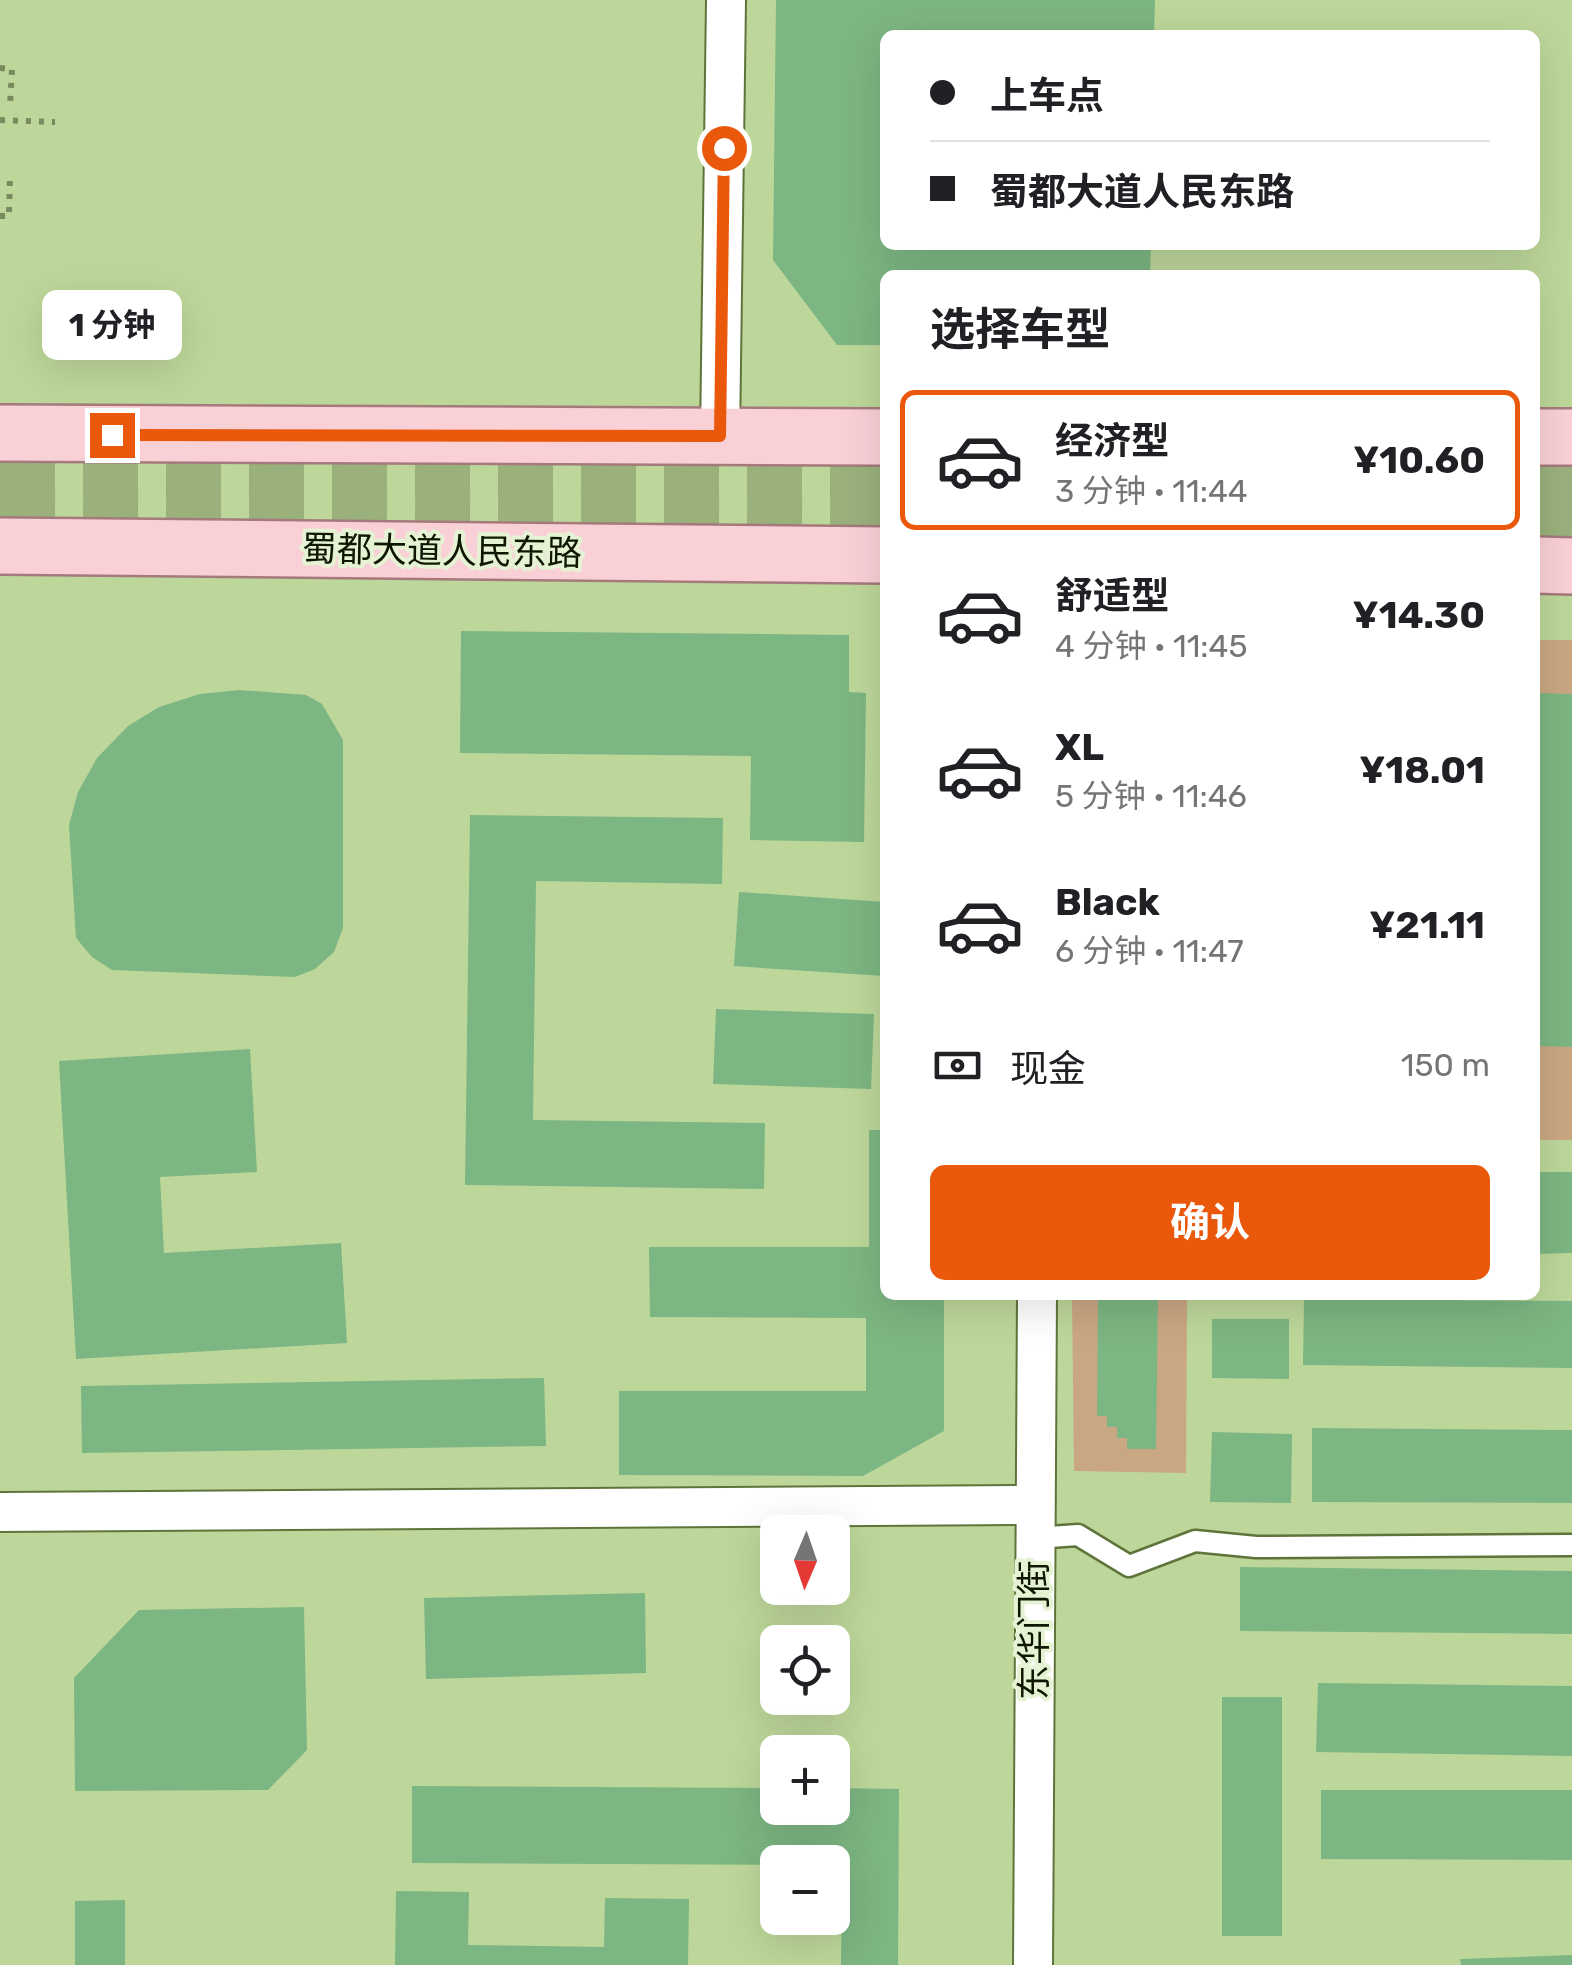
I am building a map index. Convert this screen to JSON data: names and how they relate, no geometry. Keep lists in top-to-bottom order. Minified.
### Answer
{"streets":{"main road":["蜀都大道人民东路"],"street":["东华门街"]},"north":"bottom","page":{"banner":["上车点","蜀都大道人民东路"],"heading":"选择车型","bubble":"1 分钟","list":[{"name":"经济型","note":"3 分钟 · 11:44","value":"¥10.60"},{"name":"舒适型","note":"4 分钟 · 11:45","value":"¥14.30"},{"name":"XL","note":"5 分钟 · 11:46","value":"¥18.01"},{"name":"Black","note":"6 分钟 · 11:47","value":"¥21.11"}],"pay":["现金","150 m"],"buttons":"确认","map_buttons":["+","−"]}}
